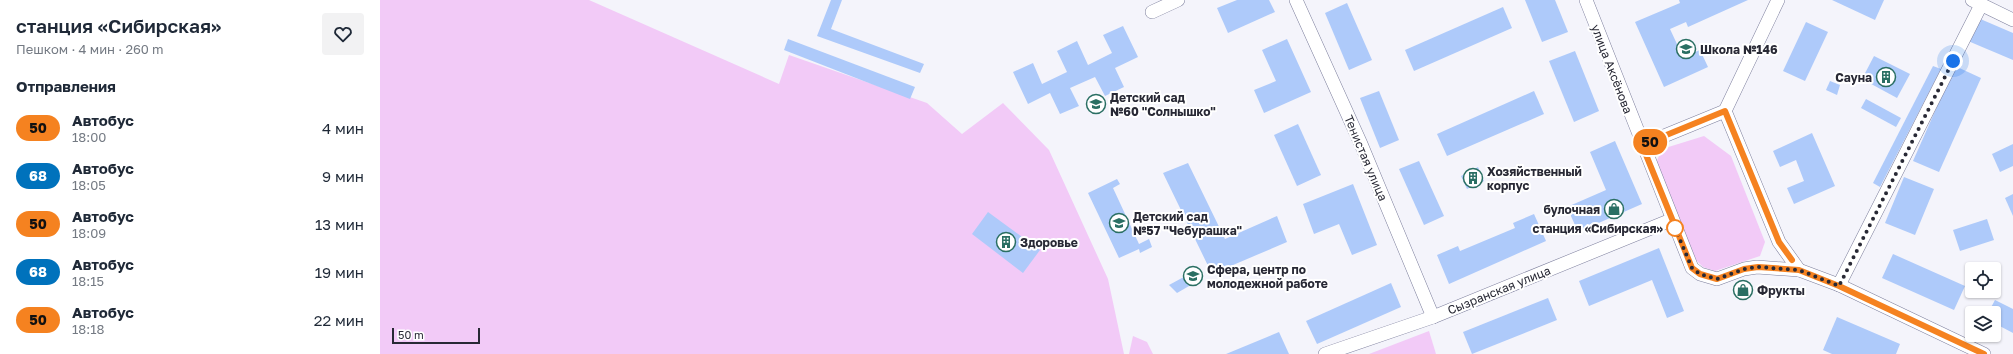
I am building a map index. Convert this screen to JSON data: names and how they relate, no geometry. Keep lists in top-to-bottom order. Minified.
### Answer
{"streets":{"street":["улица Аксёнова","Тенистая улица","Сызранская улица"]},"crossings":[["улица Аксёнова","Сызранская улица"],["Тенистая улица","Сызранская улица"]],"places":{"school or university":["Школа №146","Детский сад №60 \"Солнышко\"","Детский сад №57 \"Чебурашка\"","Сфера, центр по молодежной работе"],"building":["Сауна","Хозяйственный корпус","Здоровье"],"shop":["булочная","Фрукты"],"other":["станция «Сибирская»"]},"lines":["bus line 50"],"scale_bar":"50 m","page":{"heading":[["станция «Сибирская»","Пешком · 4 мин · 260 m"],"Отправления"],"on_map":"50","list":[{"mark":"50","name":"Автобус","note":"18:00","value":"4 мин"},{"mark":"68","name":"Автобус","note":"18:05","value":"9 мин"},{"mark":"50","name":"Автобус","note":"18:09","value":"13 мин"},{"mark":"68","name":"Автобус","note":"18:15","value":"19 мин"},{"mark":"50","name":"Автобус","note":"18:18","value":"22 мин"}],"scale":"50 m"}}
